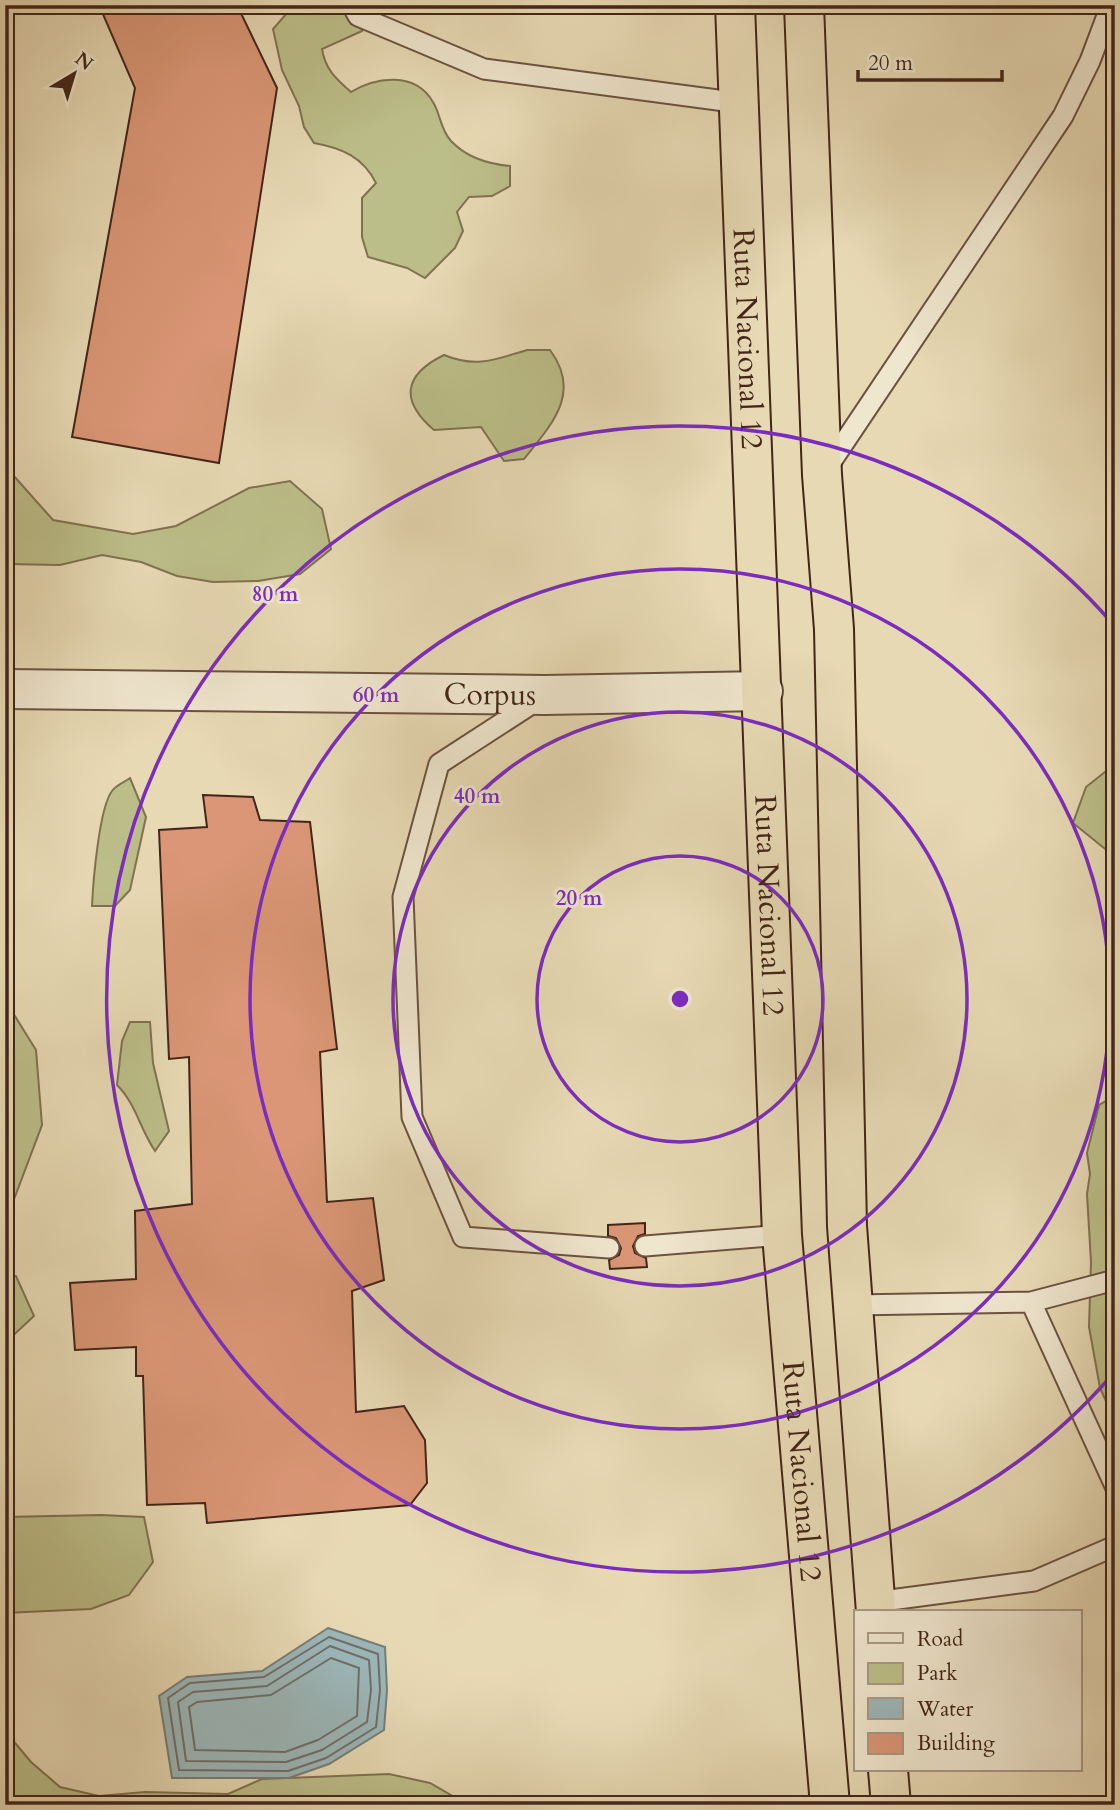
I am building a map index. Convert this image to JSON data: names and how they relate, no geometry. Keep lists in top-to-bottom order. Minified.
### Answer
{"streets":{"highway":["Ruta Nacional 12"],"street":["Corpus"]},"crossings":[["Ruta Nacional 12","Corpus"]],"legend":["Road","Park","Water","Building"],"scale_bar":"20 m","north":"top right","rings":["80 m","60 m","40 m","20 m"]}
